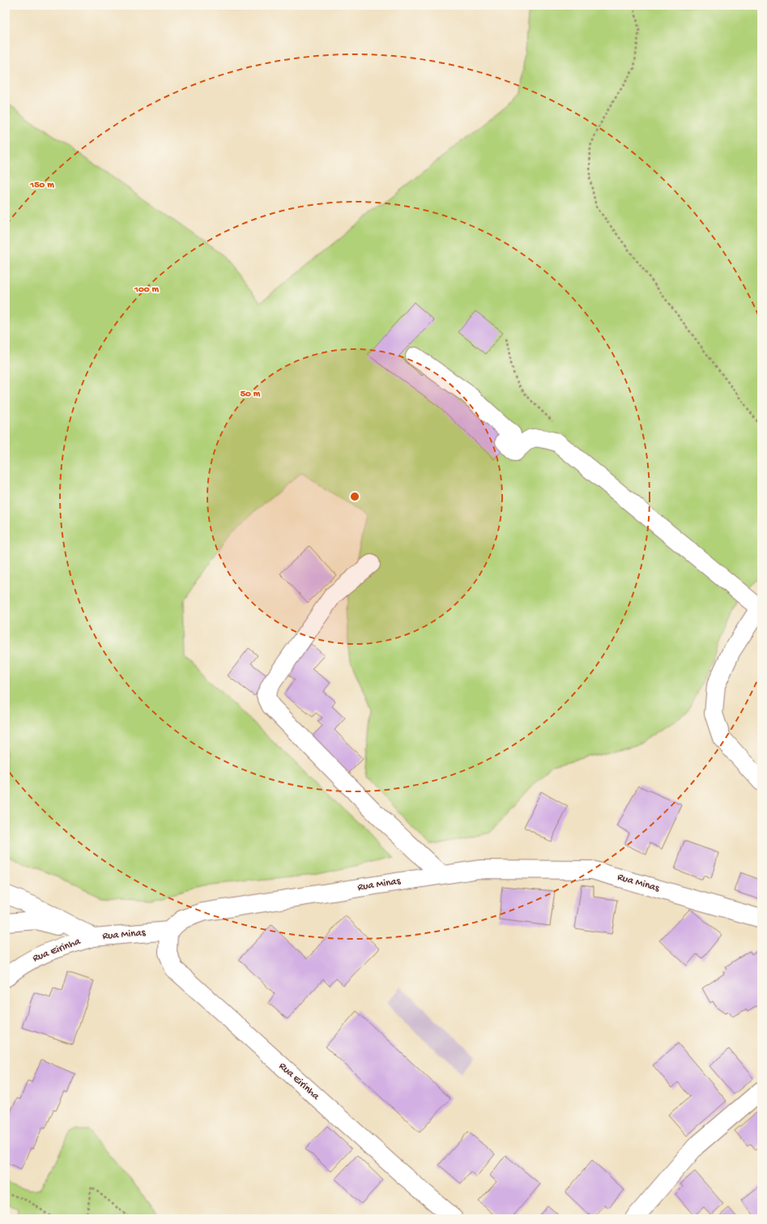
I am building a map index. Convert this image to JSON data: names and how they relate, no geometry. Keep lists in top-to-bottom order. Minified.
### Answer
{"streets":{"street":["Rua Minas","Rua Eirinha"]},"crossings":[["Rua Minas","Rua Eirinha"]],"rings":["150 m","100 m","50 m"]}
